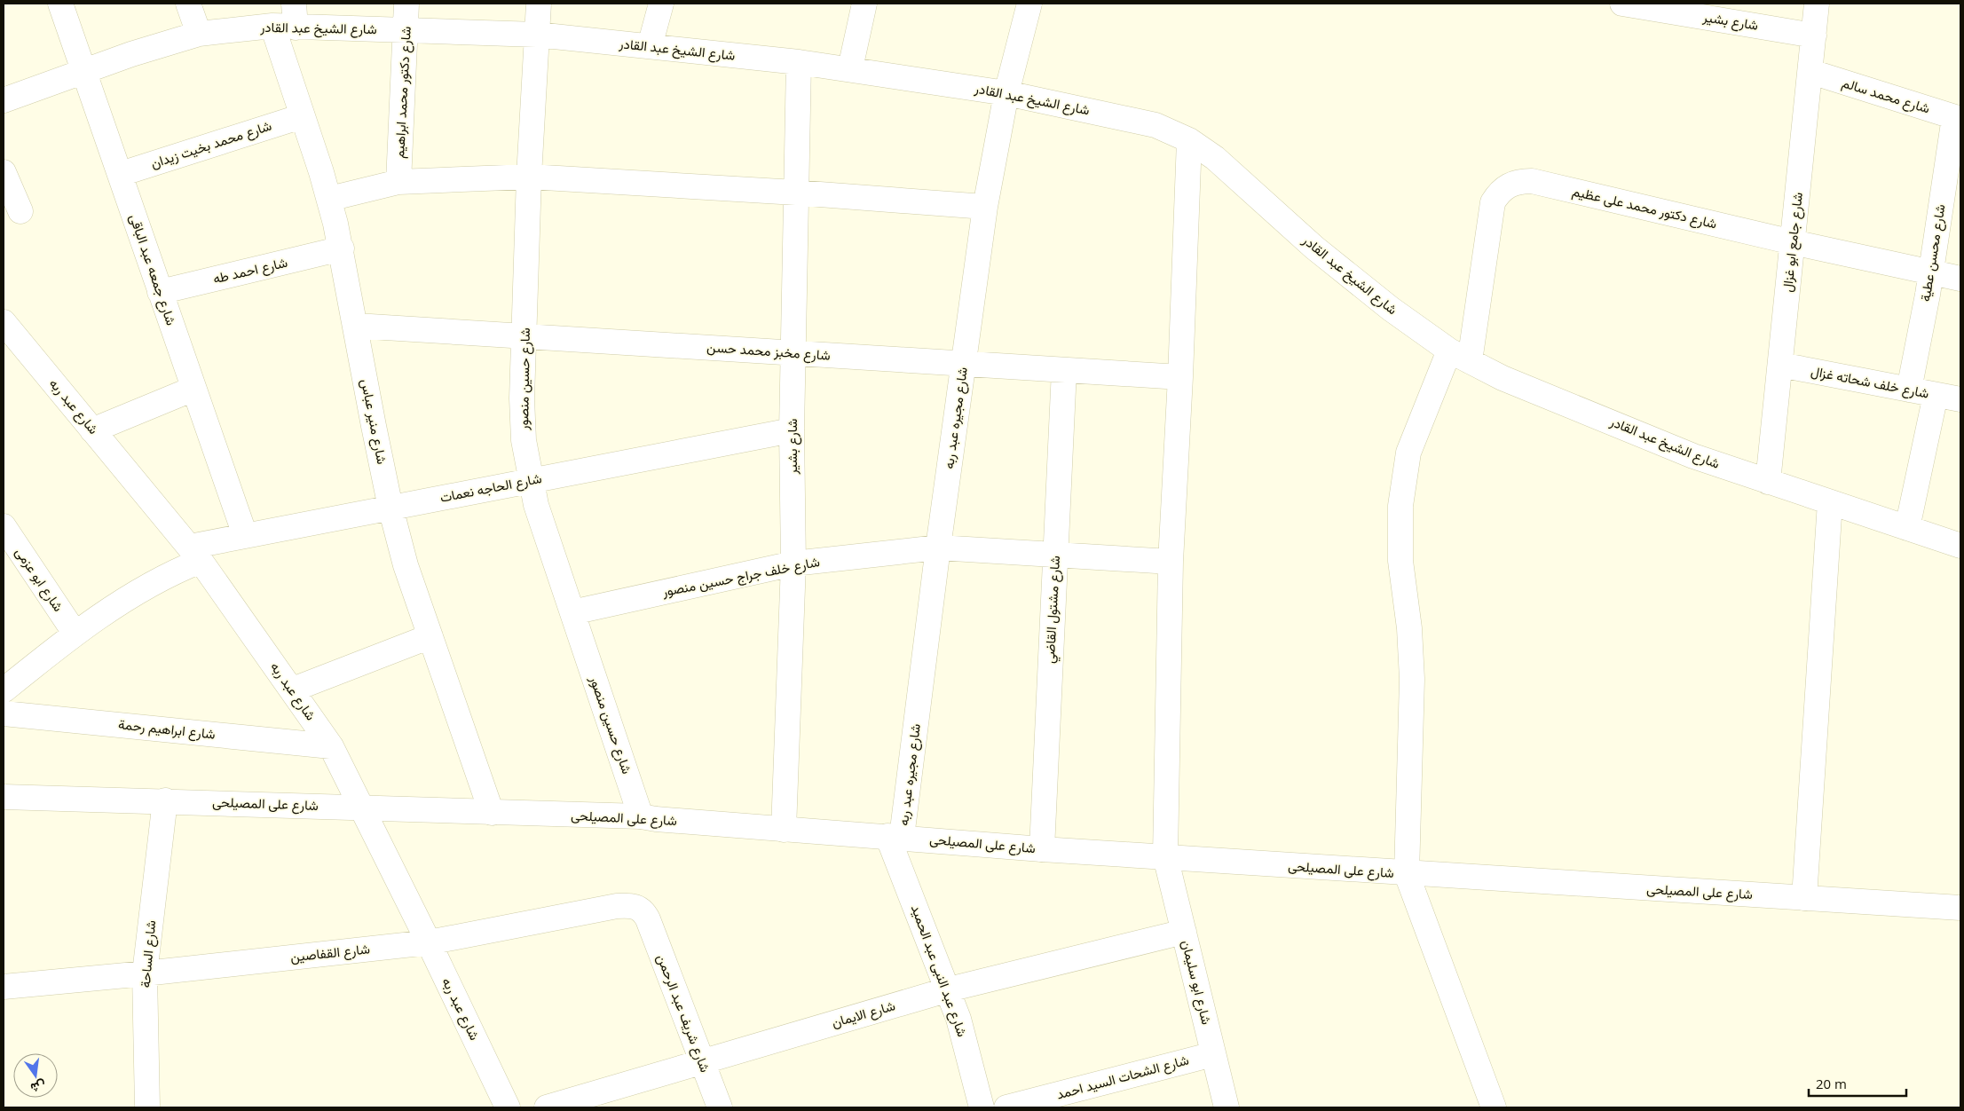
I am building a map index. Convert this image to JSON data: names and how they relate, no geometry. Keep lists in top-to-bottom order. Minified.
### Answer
{"streets":{"street":["شارع بشير","شارع الشيخ عبد القادر","شارع دكتور محمد ابراهيم","شارع محمد سالم","شارع محمد بخيت زيدان","شارع دكتور محمد على عظيم","شارع جامع ابو غزال","شارع محسن عطية","شارع جمعه عبد الباقى","شارع احمد طه","شارع مخبز محمد حسن","شارع حسين منصور","شارع خلف شحاته غزال","شارع عبد ربه","شارع مجيره عبد ربه","شارع منير عباس","شارع الحاجه نعمات","شارع خلف جراج حسين منصور","شارع ابو عزمى","شارع مشتول القاضي","شارع ابراهيم رحمة","شارع على المصيلحى","شارع القفاصين","شارع الساحة","شارع عبد النبى عبد الحميد","شارع ابو سليمان","شارع شريف عبد الرحمن","شارع الايمان","شارع الشحات السيد احمد"]},"crossings":[["شارع بشير","شارع الشيخ عبد القادر"],["شارع بشير","شارع جامع ابو غزال"],["شارع بشير","شارع مخبز محمد حسن"],["شارع بشير","شارع الحاجه نعمات"],["شارع بشير","شارع خلف جراج حسين منصور"],["شارع بشير","شارع على المصيلحى"],["شارع الشيخ عبد القادر","شارع دكتور محمد ابراهيم"],["شارع الشيخ عبد القادر","شارع دكتور محمد على عظيم"],["شارع الشيخ عبد القادر","شارع جامع ابو غزال"],["شارع الشيخ عبد القادر","شارع جمعه عبد الباقى"],["شارع الشيخ عبد القادر","شارع حسين منصور"],["شارع الشيخ عبد القادر","شارع مجيره عبد ربه"],["شارع الشيخ عبد القادر","شارع منير عباس"],["شارع الشيخ عبد القادر","شارع ابو سليمان"],["شارع محمد سالم","شارع جامع ابو غزال"],["شارع محمد سالم","شارع محسن عطية"],["شارع محمد بخيت زيدان","شارع جمعه عبد الباقى"],["شارع محمد بخيت زيدان","شارع منير عباس"],["شارع دكتور محمد على عظيم","شارع جامع ابو غزال"],["شارع دكتور محمد على عظيم","شارع محسن عطية"],["شارع دكتور محمد على عظيم","شارع على المصيلحى"],["شارع جامع ابو غزال","شارع خلف شحاته غزال"],["شارع محسن عطية","شارع خلف شحاته غزال"],["شارع جمعه عبد الباقى","شارع احمد طه"],["شارع جمعه عبد الباقى","شارع الحاجه نعمات"],["شارع احمد طه","شارع منير عباس"],["شارع مخبز محمد حسن","شارع حسين منصور"],["شارع مخبز محمد حسن","شارع مجيره عبد ربه"],["شارع مخبز محمد حسن","شارع منير عباس"],["شارع مخبز محمد حسن","شارع مشتول القاضي"],["شارع مخبز محمد حسن","شارع ابو سليمان"],["شارع حسين منصور","شارع الحاجه نعمات"],["شارع حسين منصور","شارع خلف جراج حسين منصور"],["شارع حسين منصور","شارع على المصيلحى"],["شارع عبد ربه","شارع الحاجه نعمات"],["شارع عبد ربه","شارع ابراهيم رحمة"],["شارع عبد ربه","شارع على المصيلحى"],["شارع عبد ربه","شارع القفاصين"],["شارع مجيره عبد ربه","شارع خلف جراج حسين منصور"],["شارع مجيره عبد ربه","شارع على المصيلحى"],["شارع مجيره عبد ربه","شارع عبد النبى عبد الحميد"],["شارع منير عباس","شارع الحاجه نعمات"],["شارع منير عباس","شارع على المصيلحى"],["شارع الحاجه نعمات","شارع ابو عزمى"],["شارع خلف جراج حسين منصور","شارع مشتول القاضي"],["شارع خلف جراج حسين منصور","شارع ابو سليمان"],["شارع مشتول القاضي","شارع على المصيلحى"],["شارع على المصيلحى","شارع الساحة"],["شارع على المصيلحى","شارع عبد النبى عبد الحميد"],["شارع على المصيلحى","شارع ابو سليمان"],["شارع القفاصين","شارع الساحة"],["شارع القفاصين","شارع شريف عبد الرحمن"],["شارع عبد النبى عبد الحميد","شارع الايمان"],["شارع ابو سليمان","شارع الايمان"],["شارع ابو سليمان","شارع الشحات السيد احمد"],["شارع شريف عبد الرحمن","شارع الايمان"]],"scale_bar":"20 m","north":"bottom"}
